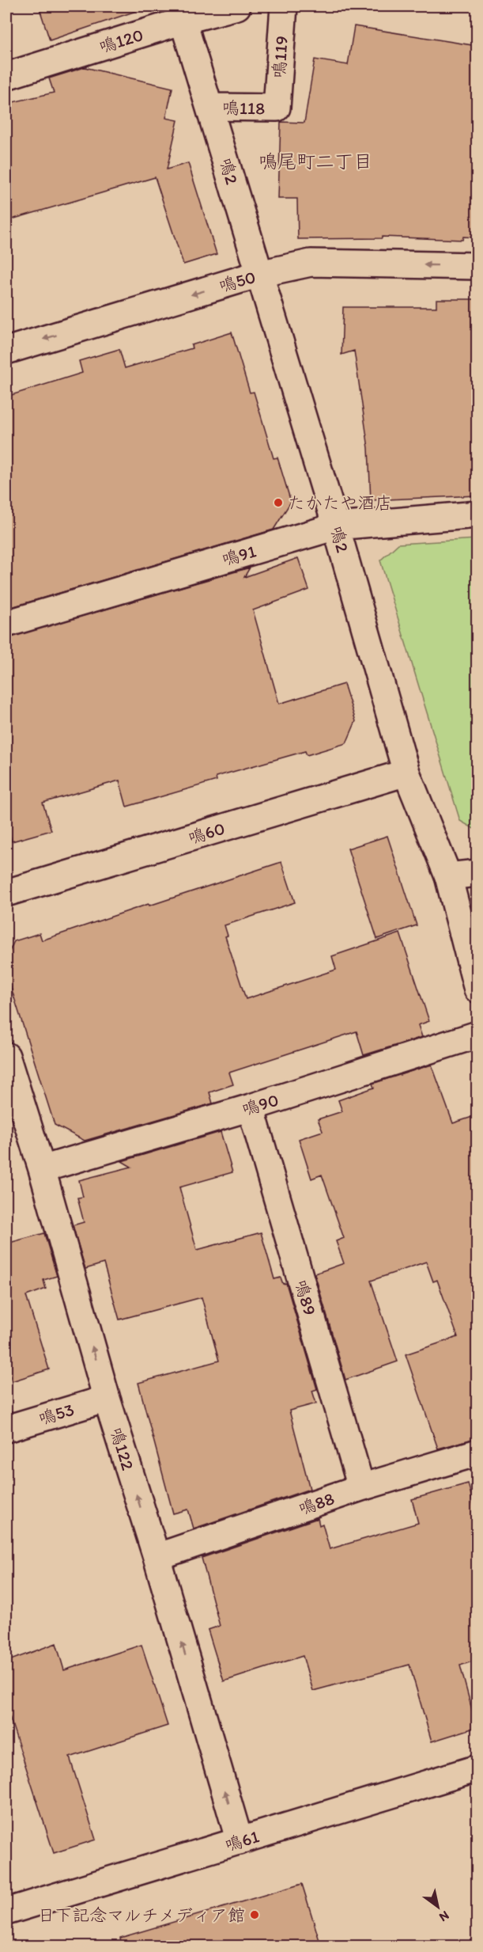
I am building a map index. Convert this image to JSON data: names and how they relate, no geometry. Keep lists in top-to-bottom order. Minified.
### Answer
{"streets":{"street":["鳴120","鳴119","鳴118","鳴2","鳴50","鳴91","鳴60","鳴90","鳴89","鳴53","鳴122","鳴88","鳴61"]},"crossings":[["鳴120","鳴2"],["鳴119","鳴118"],["鳴118","鳴2"],["鳴2","鳴50"],["鳴2","鳴91"],["鳴2","鳴60"],["鳴90","鳴89"],["鳴90","鳴122"],["鳴89","鳴88"],["鳴53","鳴122"],["鳴122","鳴88"],["鳴122","鳴61"]],"one_way":["鳴50","鳴122"],"districts":["鳴尾町二丁目"],"places":["たかたや酒店","日下記念マルチメディア館"],"north":"bottom right"}
